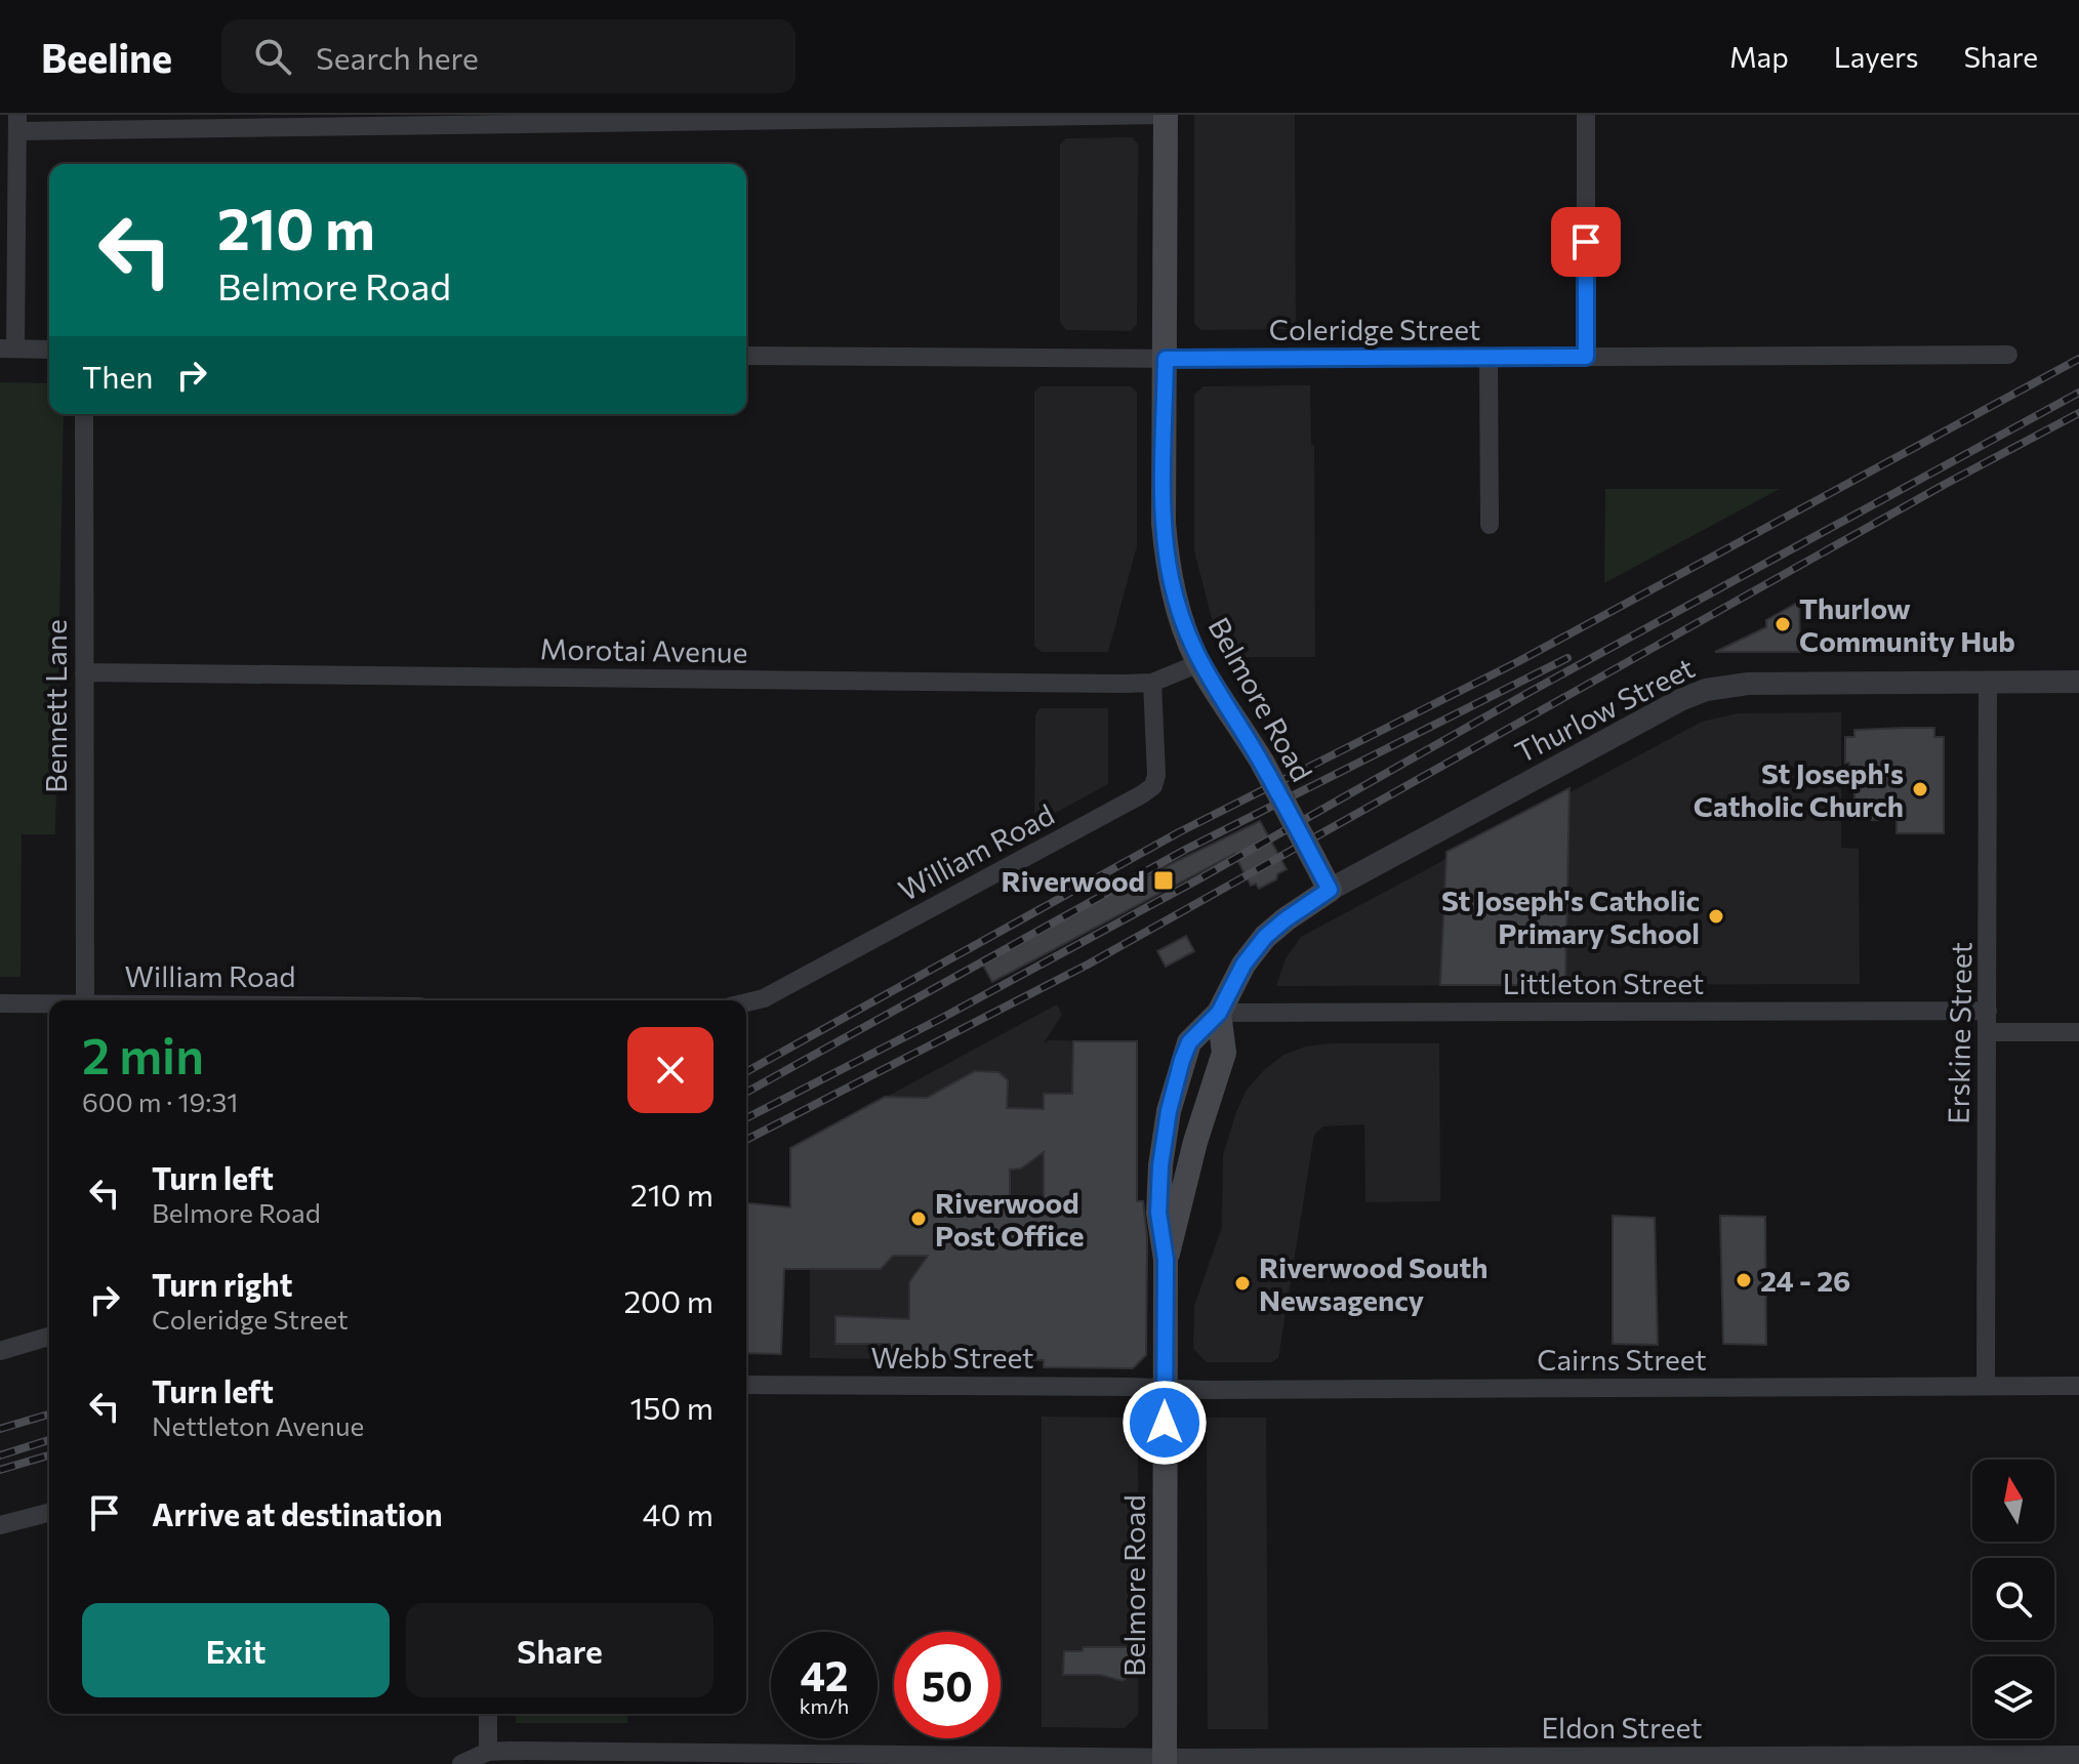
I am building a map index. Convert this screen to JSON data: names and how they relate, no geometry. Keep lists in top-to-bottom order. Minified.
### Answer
{"streets":{"main road":["Belmore Road"],"street":["Coleridge Street","Morotai Avenue","Bennett Lane","Thurlow Street","William Road","Littleton Street","Erskine Street","Webb Street","Cairns Street","Eldon Street"]},"crossings":[["Coleridge Street","Belmore Road"],["Morotai Avenue","Belmore Road"],["Morotai Avenue","Bennett Lane"],["Morotai Avenue","William Road"],["Belmore Road","Thurlow Street"],["Belmore Road","Littleton Street"],["Belmore Road","Webb Street"],["Belmore Road","Cairns Street"],["Belmore Road","Eldon Street"],["Thurlow Street","Erskine Street"],["Littleton Street","Erskine Street"],["Erskine Street","Cairns Street"],["Webb Street","Cairns Street"]],"places":{"other":["Thurlow Community Hub","St Joseph's Catholic Church","St Joseph's Catholic Primary School","Riverwood Post Office","24 - 26","Riverwood South Newsagency"],"transit":["Riverwood"]},"north":"top","page":{"header":"Beeline","search":"Search here","nav":["Map","Layers","Share"],"turn":["210 m","Belmore Road"],"then":"Then","heading":["2 min","600 m · 19:31"],"list":[{"name":"Turn left","note":"Belmore Road","value":"210 m"},{"name":"Turn right","note":"Coleridge Street","value":"200 m"},{"name":"Turn left","note":"Nettleton Avenue","value":"150 m"},{"name":"Arrive at destination","value":"40 m"}],"buttons":["Exit","Share"],"speed":"42 km/h","limit":"50"}}
